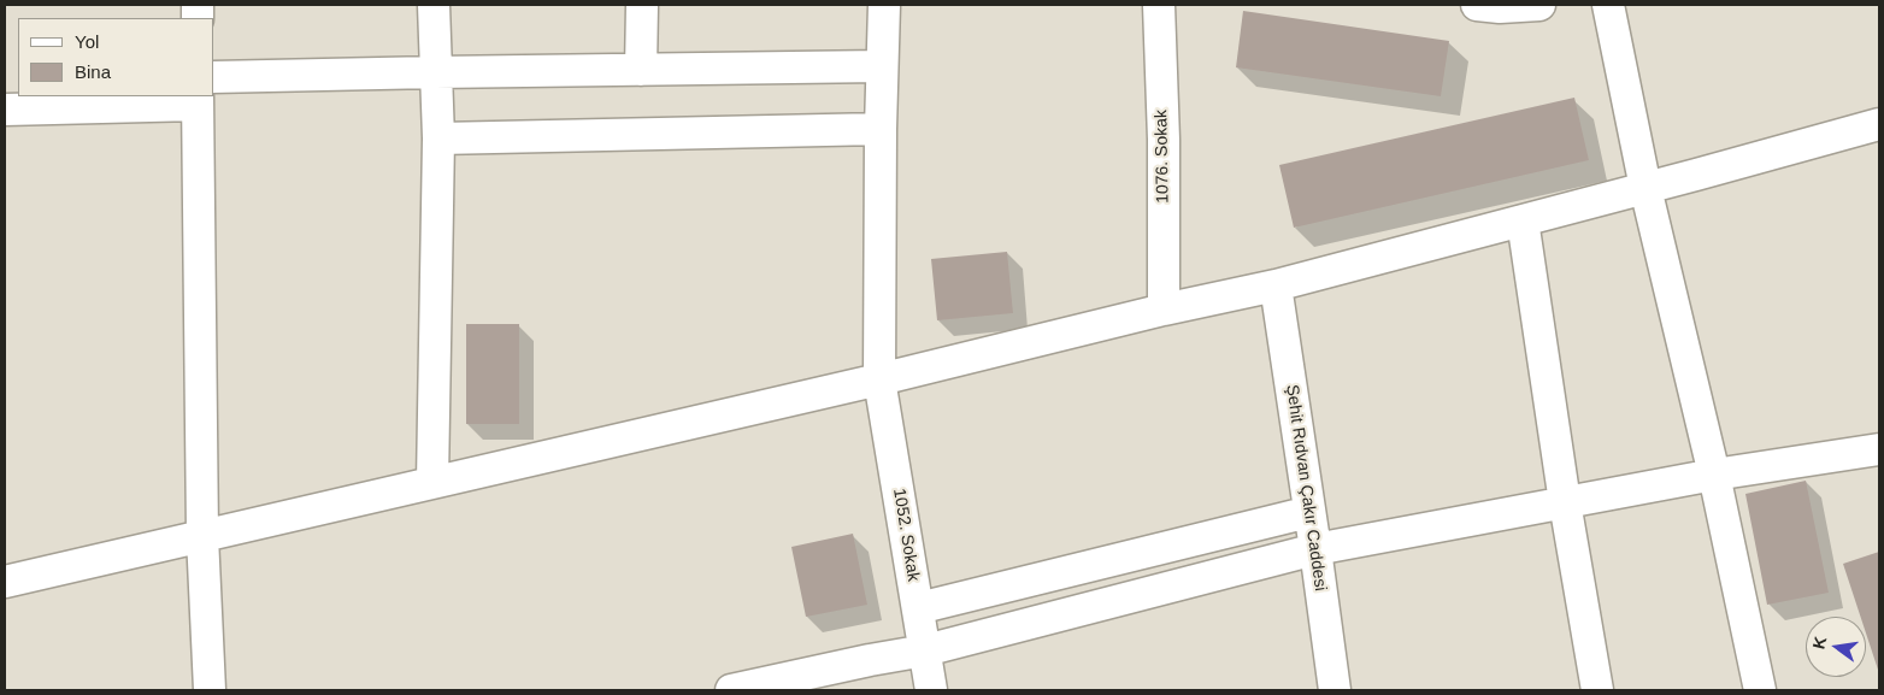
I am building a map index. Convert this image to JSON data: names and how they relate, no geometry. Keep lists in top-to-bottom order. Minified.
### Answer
{"streets":{"street":["1076. Sokak","Şehit Rıdvan Çakır Caddesi","1052. Sokak"]},"legend":["Yol","Bina"],"north":"left"}
